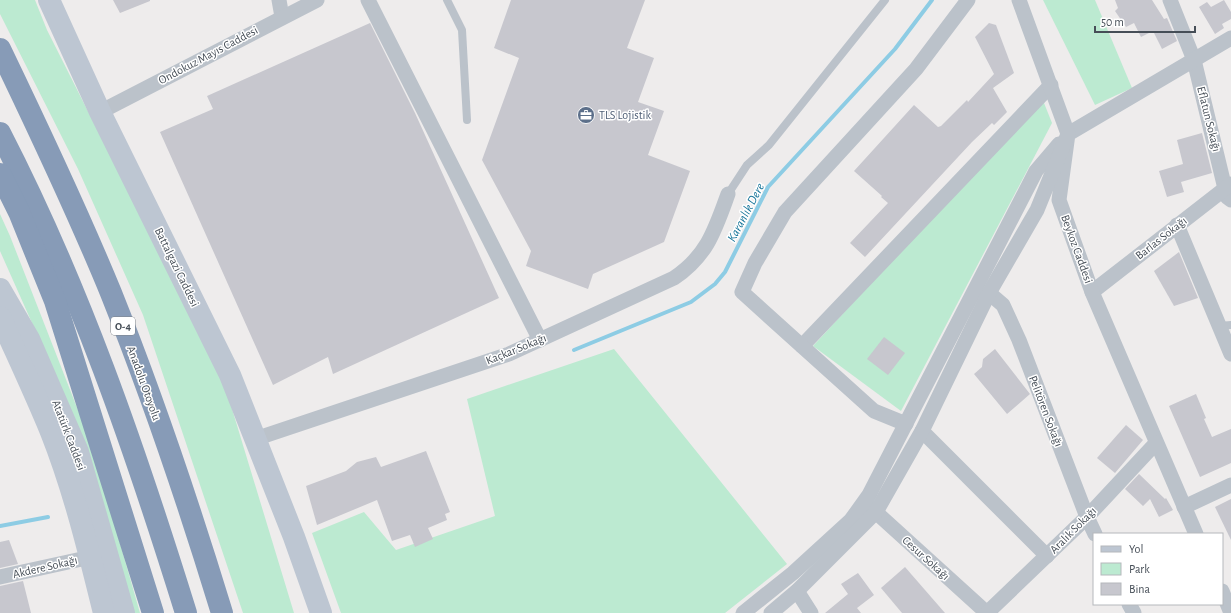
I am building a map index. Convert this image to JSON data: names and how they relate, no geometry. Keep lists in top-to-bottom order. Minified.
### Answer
{"streets":{"highway":["O-4","Anadolu Otoyolu"],"main road":["Battalgazi Caddesi","Atatürk Caddesi"],"street":["Ondokuz Mayıs Caddesi","Eflatun Sokağı","Barlas Sokağı","Beykoz Caddesi","Kaçkar Sokağı","Pelitören Sokağı","Aralık Sokağı","Cesur Sokağı","Akdere Sokağı"]},"crossings":[["Ondokuz Mayıs Caddesi","Battalgazi Caddesi"],["Eflatun Sokağı","Barlas Sokağı"],["Barlas Sokağı","Beykoz Caddesi"],["Beykoz Caddesi","Aralık Sokağı"],["Battalgazi Caddesi","Kaçkar Sokağı"],["Pelitören Sokağı","Aralık Sokağı"],["Atatürk Caddesi","Akdere Sokağı"],["Aralık Sokağı","Cesur Sokağı"]],"water":["Karanlık Dere"],"places":{"office":["TLS Lojistik"]},"legend":["Yol","Park","Bina"],"scale_bar":"50 m"}
